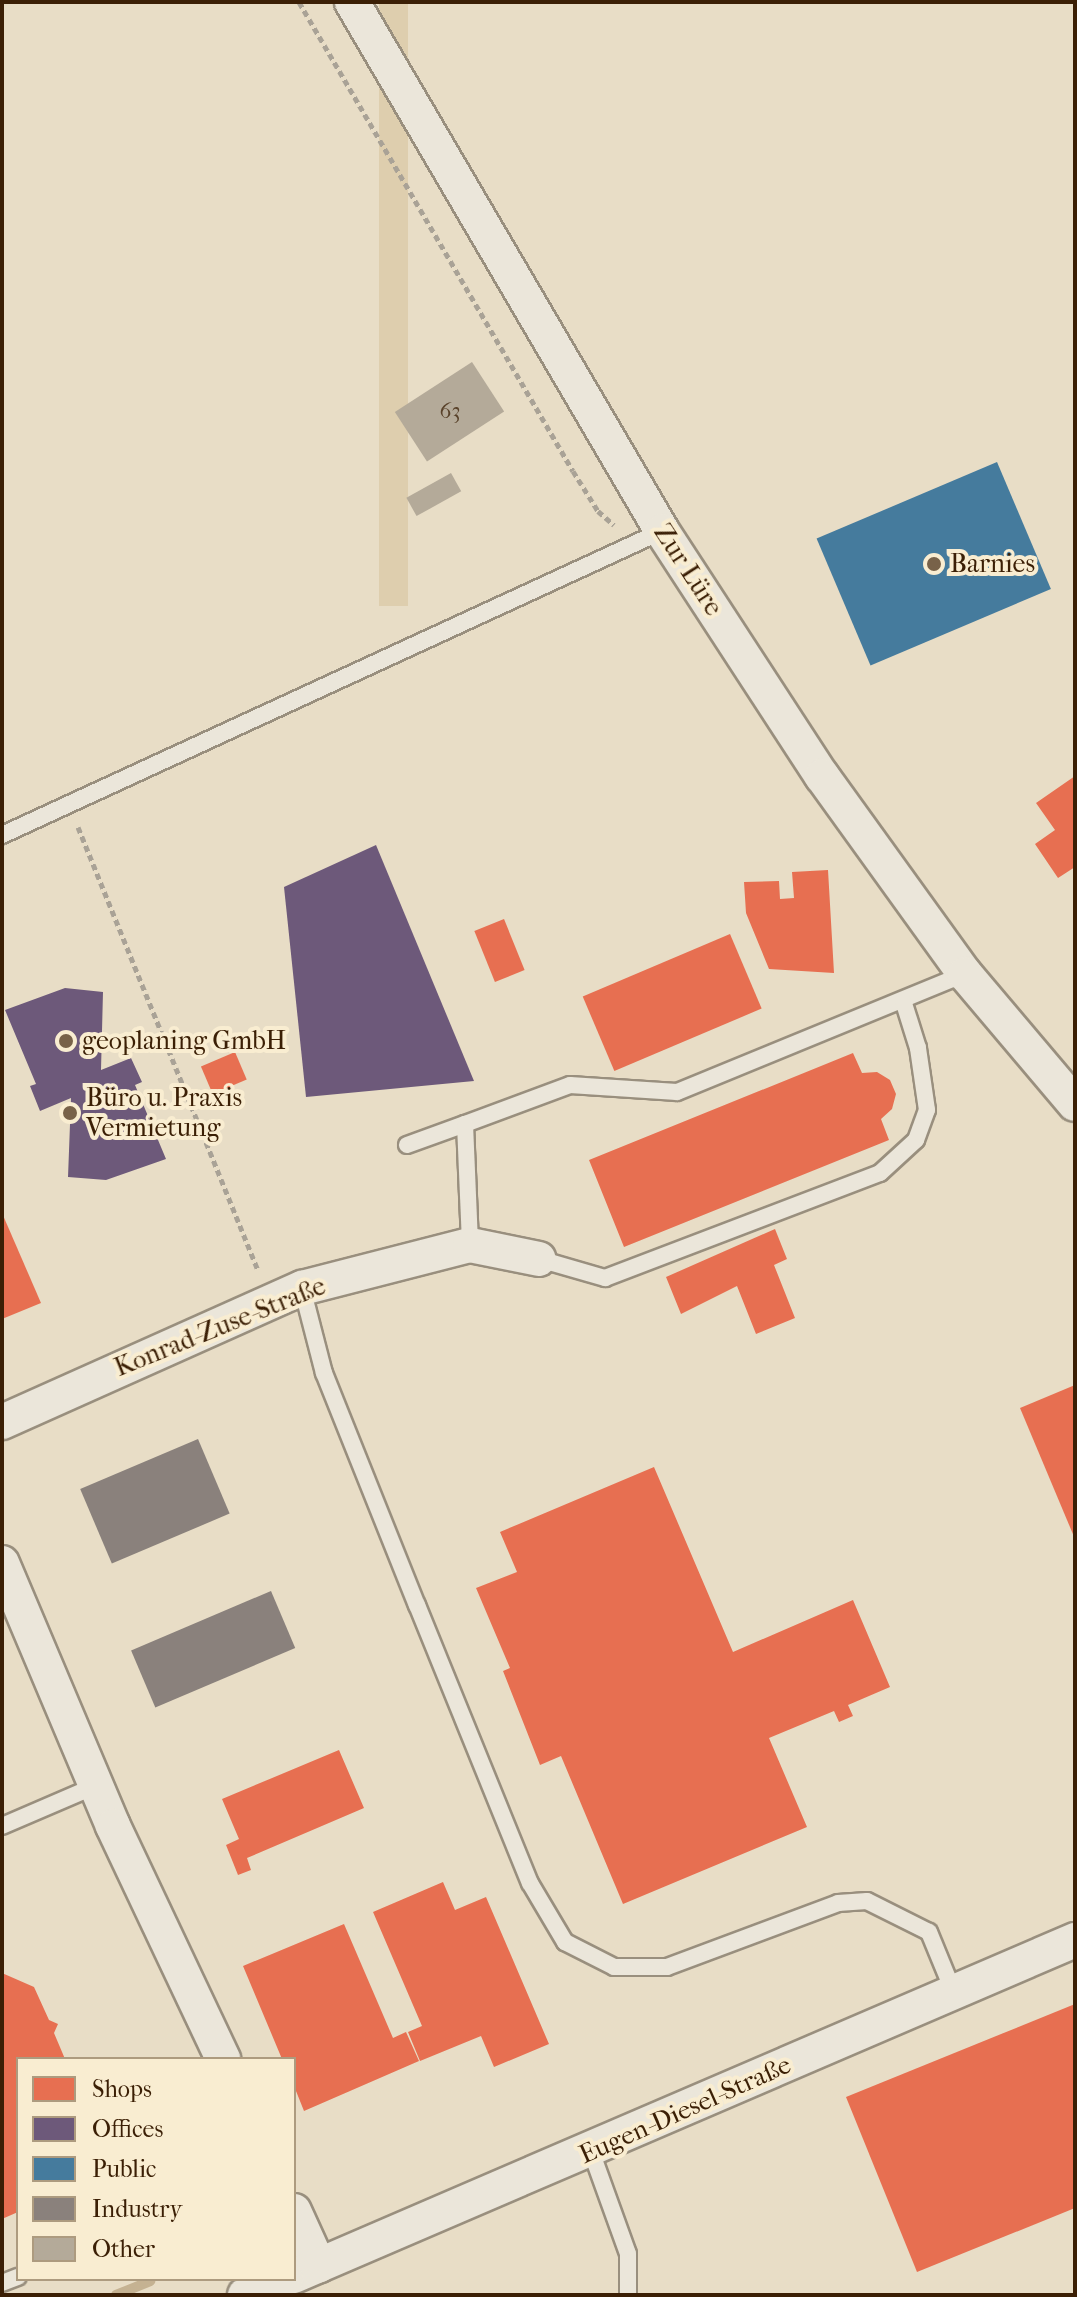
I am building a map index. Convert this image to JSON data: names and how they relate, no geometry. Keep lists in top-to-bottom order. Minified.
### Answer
{"streets":{"street":["Zur Lüre","Konrad-Zuse-Straße","Eugen-Diesel-Straße"]},"places":["Barnies","geoplaning GmbH","Büro u. Praxis Vermietung"],"house_numbers":["63"],"legend":["Shops","Offices","Public","Industry","Other"]}
